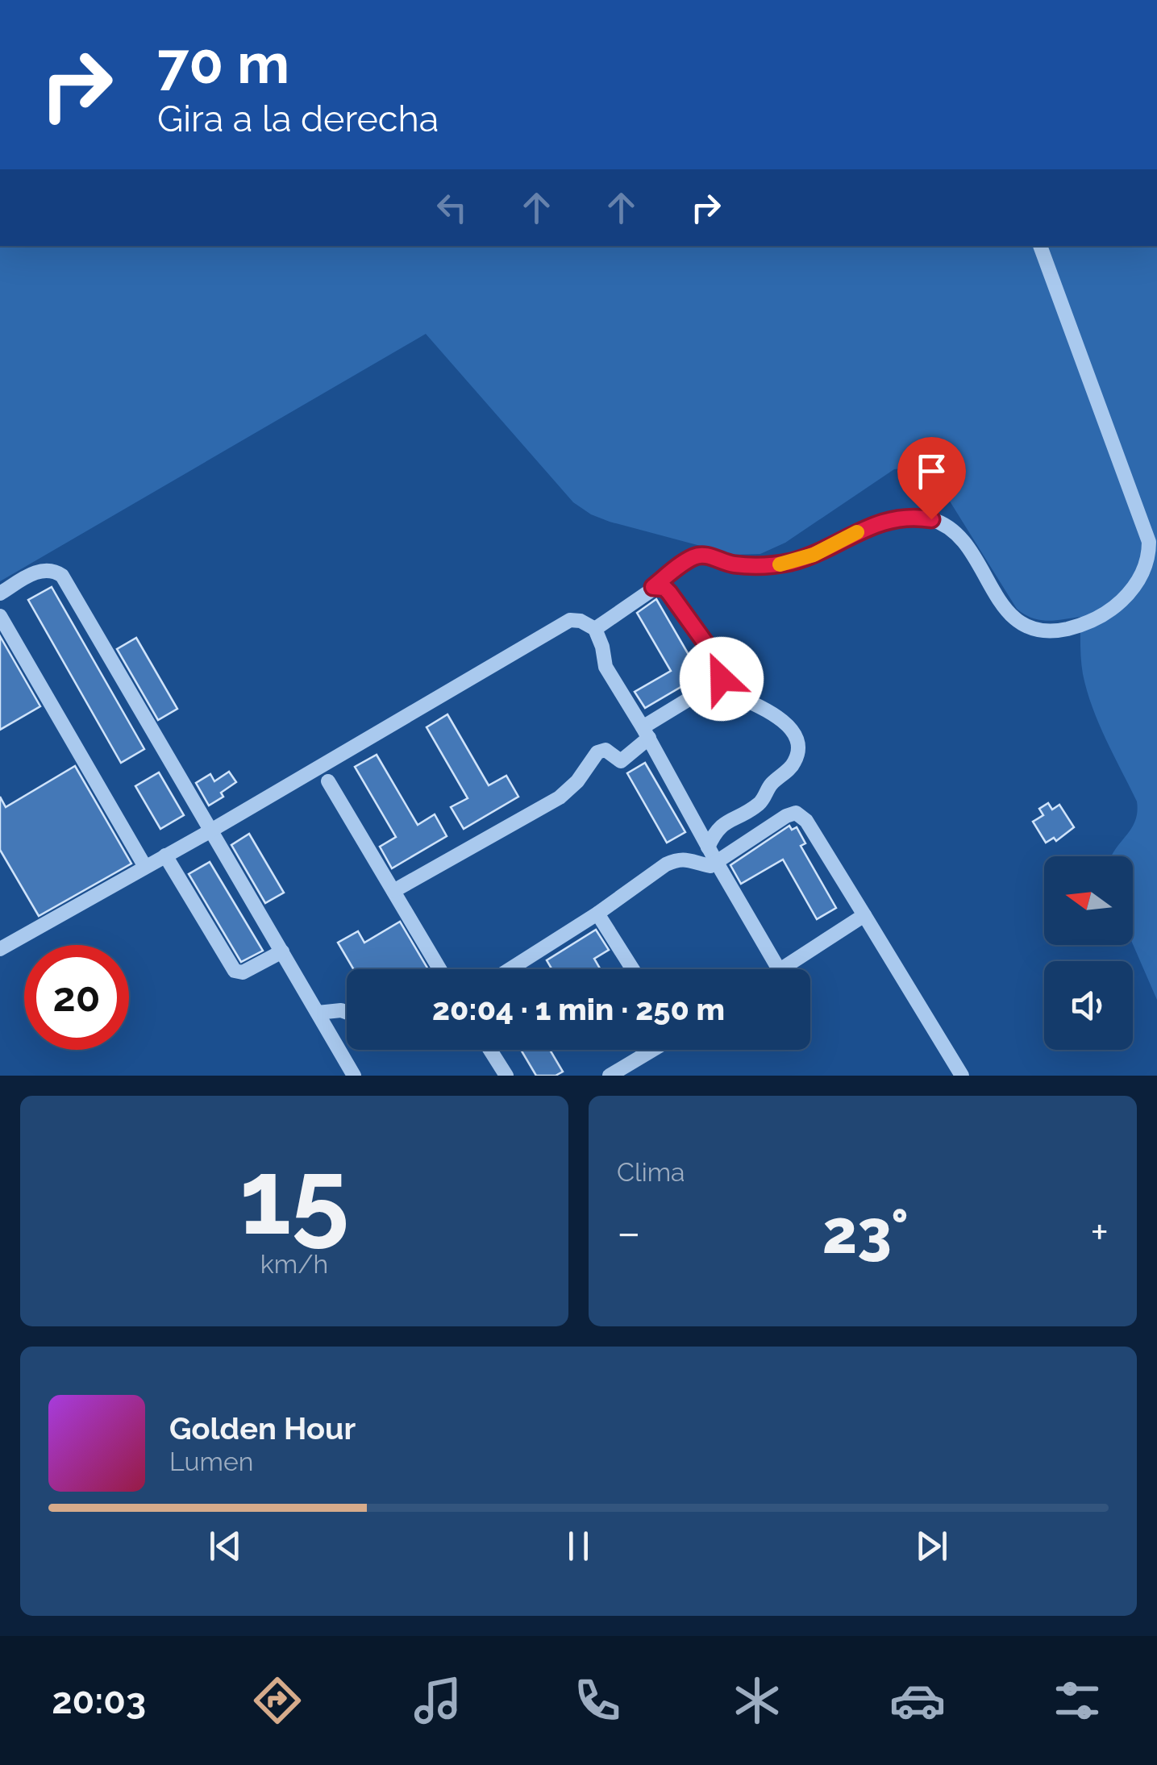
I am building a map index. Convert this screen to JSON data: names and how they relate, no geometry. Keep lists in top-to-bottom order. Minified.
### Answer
{"north":"left","page":{"turn":["70 m","Gira a la derecha"],"limit":"20","trip":"20:04 · 1 min · 250 m","tile":[["15","km/h"],"Clima"],"heat":["−","23°","+"],"song":["Golden Hour","Lumen"],"tabs":"20:03"}}
